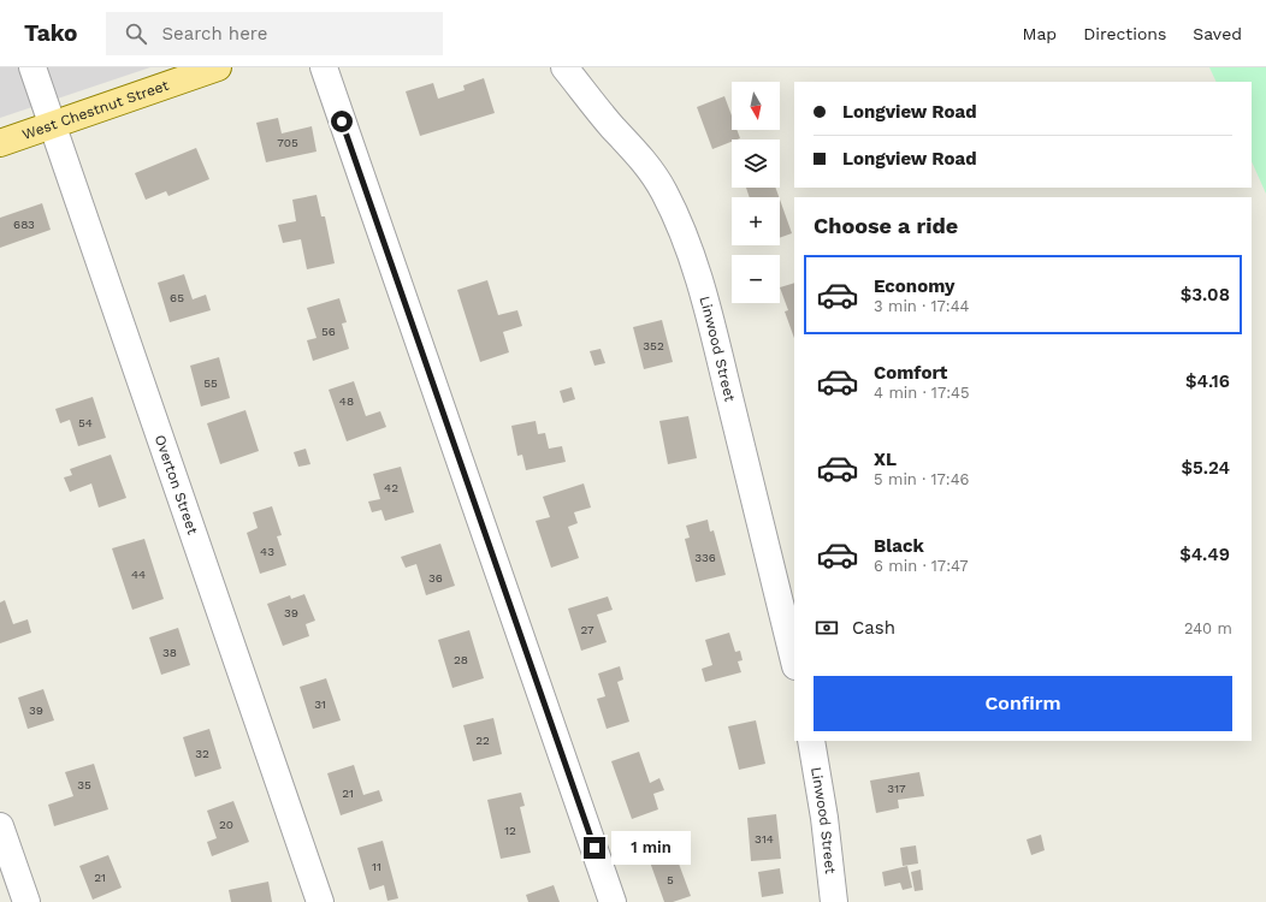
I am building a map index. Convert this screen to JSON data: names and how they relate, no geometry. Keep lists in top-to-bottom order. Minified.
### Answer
{"streets":{"main road":["West Chestnut Street"],"street":["Linwood Street","Overton Street"]},"crossings":[["West Chestnut Street","Overton Street"]],"house_numbers":["705","683","65","56","352","55","48","54","42","43","336","44","36","39","27","38","28","31","39","22","32","35","317","21","20","12","314","11","21","5"],"north":"bottom","page":{"header":"Tako","search":"Search here","nav":["Map","Directions","Saved"],"map_buttons":["+","−"],"banner":["Longview Road","Longview Road"],"heading":"Choose a ride","list":[{"name":"Economy","note":"3 min · 17:44","value":"$3.08"},{"name":"Comfort","note":"4 min · 17:45","value":"$4.16"},{"name":"XL","note":"5 min · 17:46","value":"$5.24"},{"name":"Black","note":"6 min · 17:47","value":"$4.49"}],"pay":["Cash","240 m"],"buttons":"Confirm","bubble":"1 min"}}
